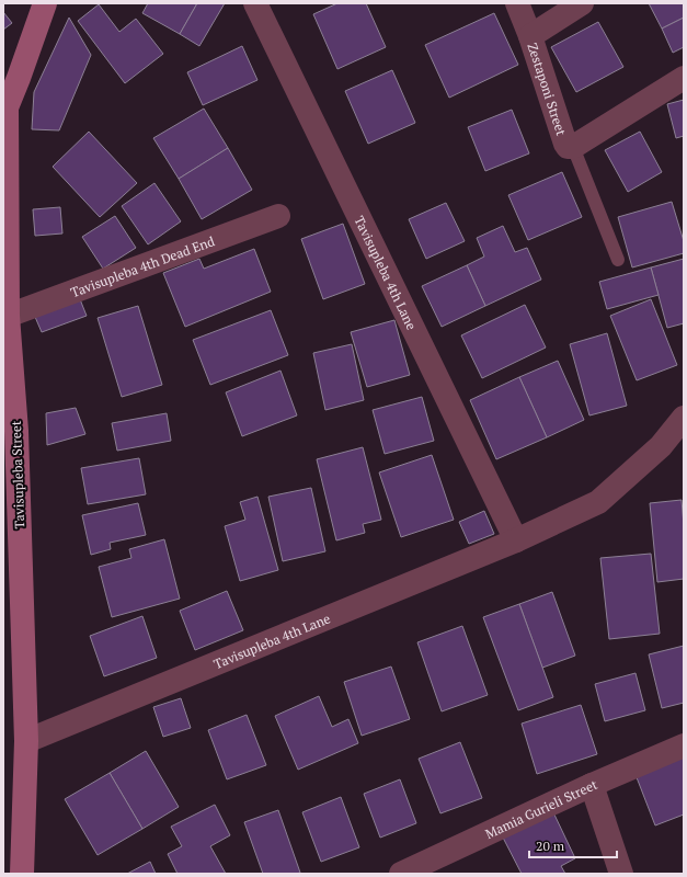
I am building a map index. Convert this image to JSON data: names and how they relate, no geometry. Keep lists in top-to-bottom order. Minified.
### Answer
{"streets":{"street":["Zestaponi Street","Tavisupleba 4th Dead End","Tavisupleba 4th Lane","Tavisupleba Street","Mamia Gurieli Street"]},"crossings":[["Tavisupleba 4th Dead End","Tavisupleba Street"],["Tavisupleba 4th Lane","Tavisupleba Street"]],"scale_bar":"20 m"}
